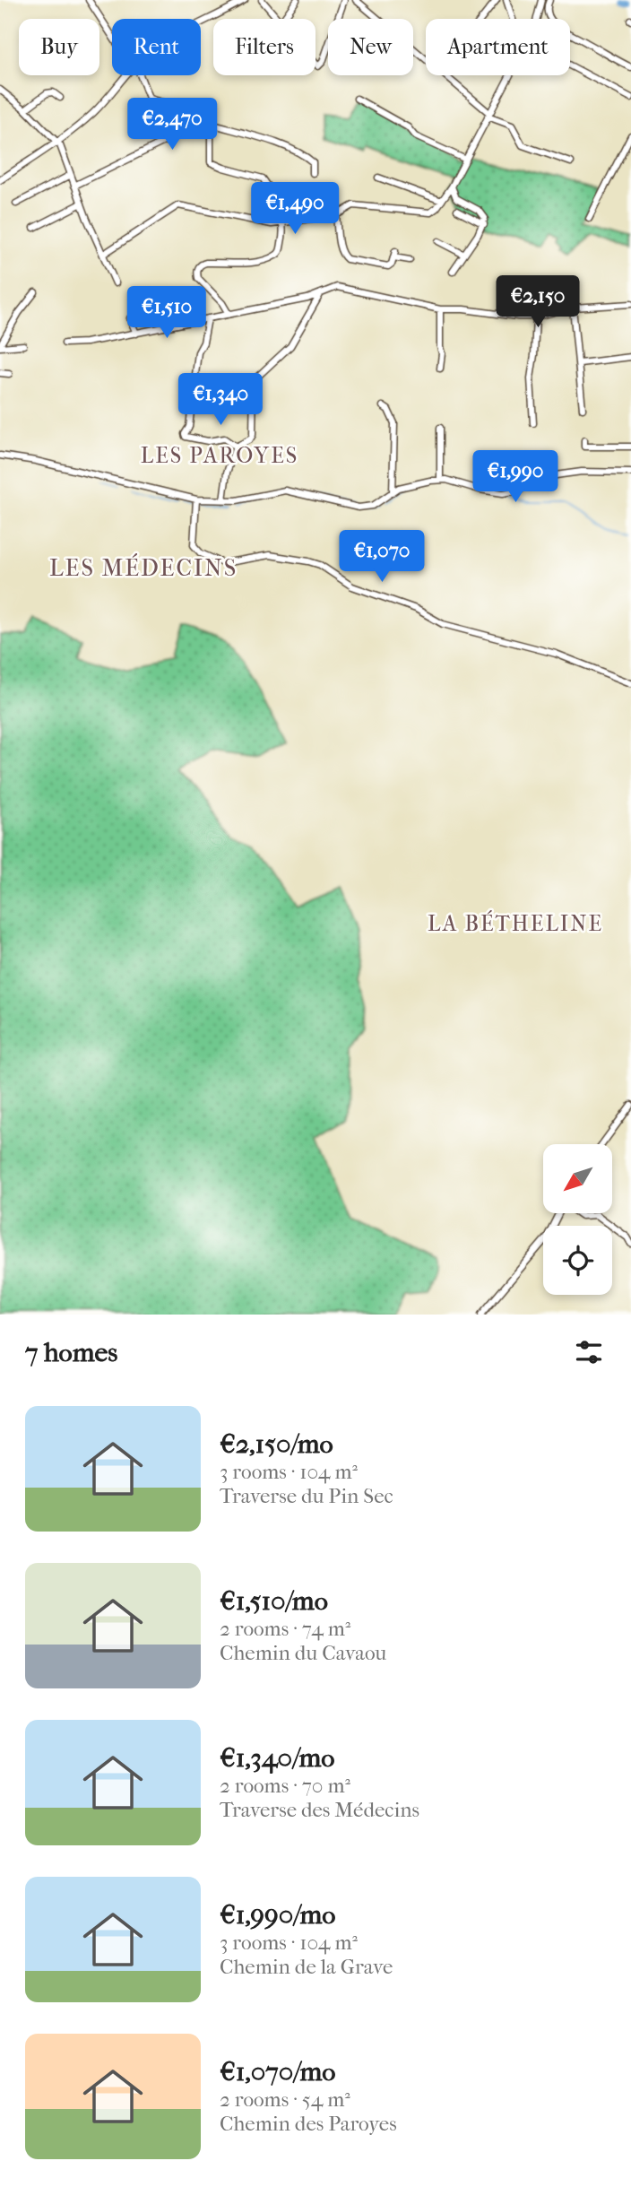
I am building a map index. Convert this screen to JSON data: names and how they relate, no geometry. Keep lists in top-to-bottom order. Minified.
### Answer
{"districts":["LES PAROYES","LES MÉDECINS","LA BÉTHELINE"],"north":"bottom left","page":{"chip":["Buy","Rent","Filters","New","Apartment"],"price":["€2,470","€1,490","€2,150","€1,510","€1,340","€1,990","€1,070"],"heading":"7 homes","list":[{"name":"€2,150/mo","note":"3 rooms · 104 m² · Traverse du Pin Sec"},{"name":"€1,510/mo","note":"2 rooms · 74 m² · Chemin du Cavaou"},{"name":"€1,340/mo","note":"2 rooms · 70 m² · Traverse des Médecins"},{"name":"€1,990/mo","note":"3 rooms · 104 m² · Chemin de la Grave"},{"name":"€1,070/mo","note":"2 rooms · 54 m² · Chemin des Paroyes"}]}}
